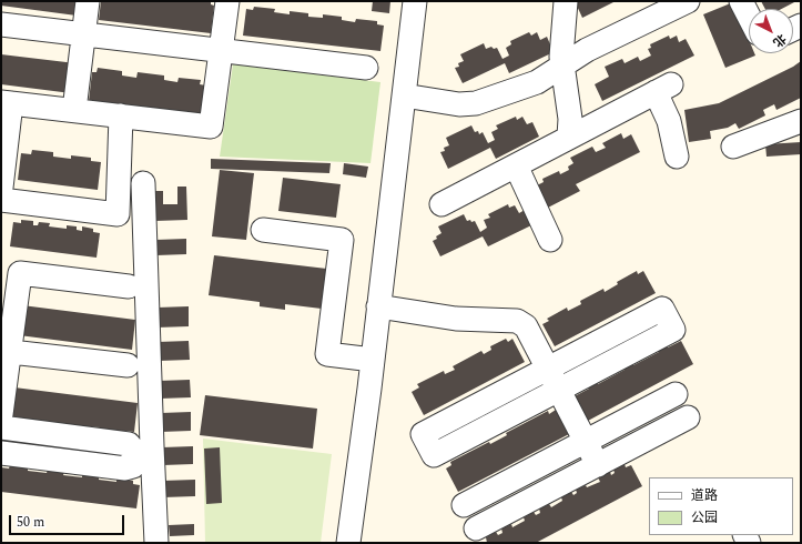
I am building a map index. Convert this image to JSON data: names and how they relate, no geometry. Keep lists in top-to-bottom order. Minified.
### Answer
{"legend":["道路","公园"],"scale_bar":"50 m","north":"bottom right"}
